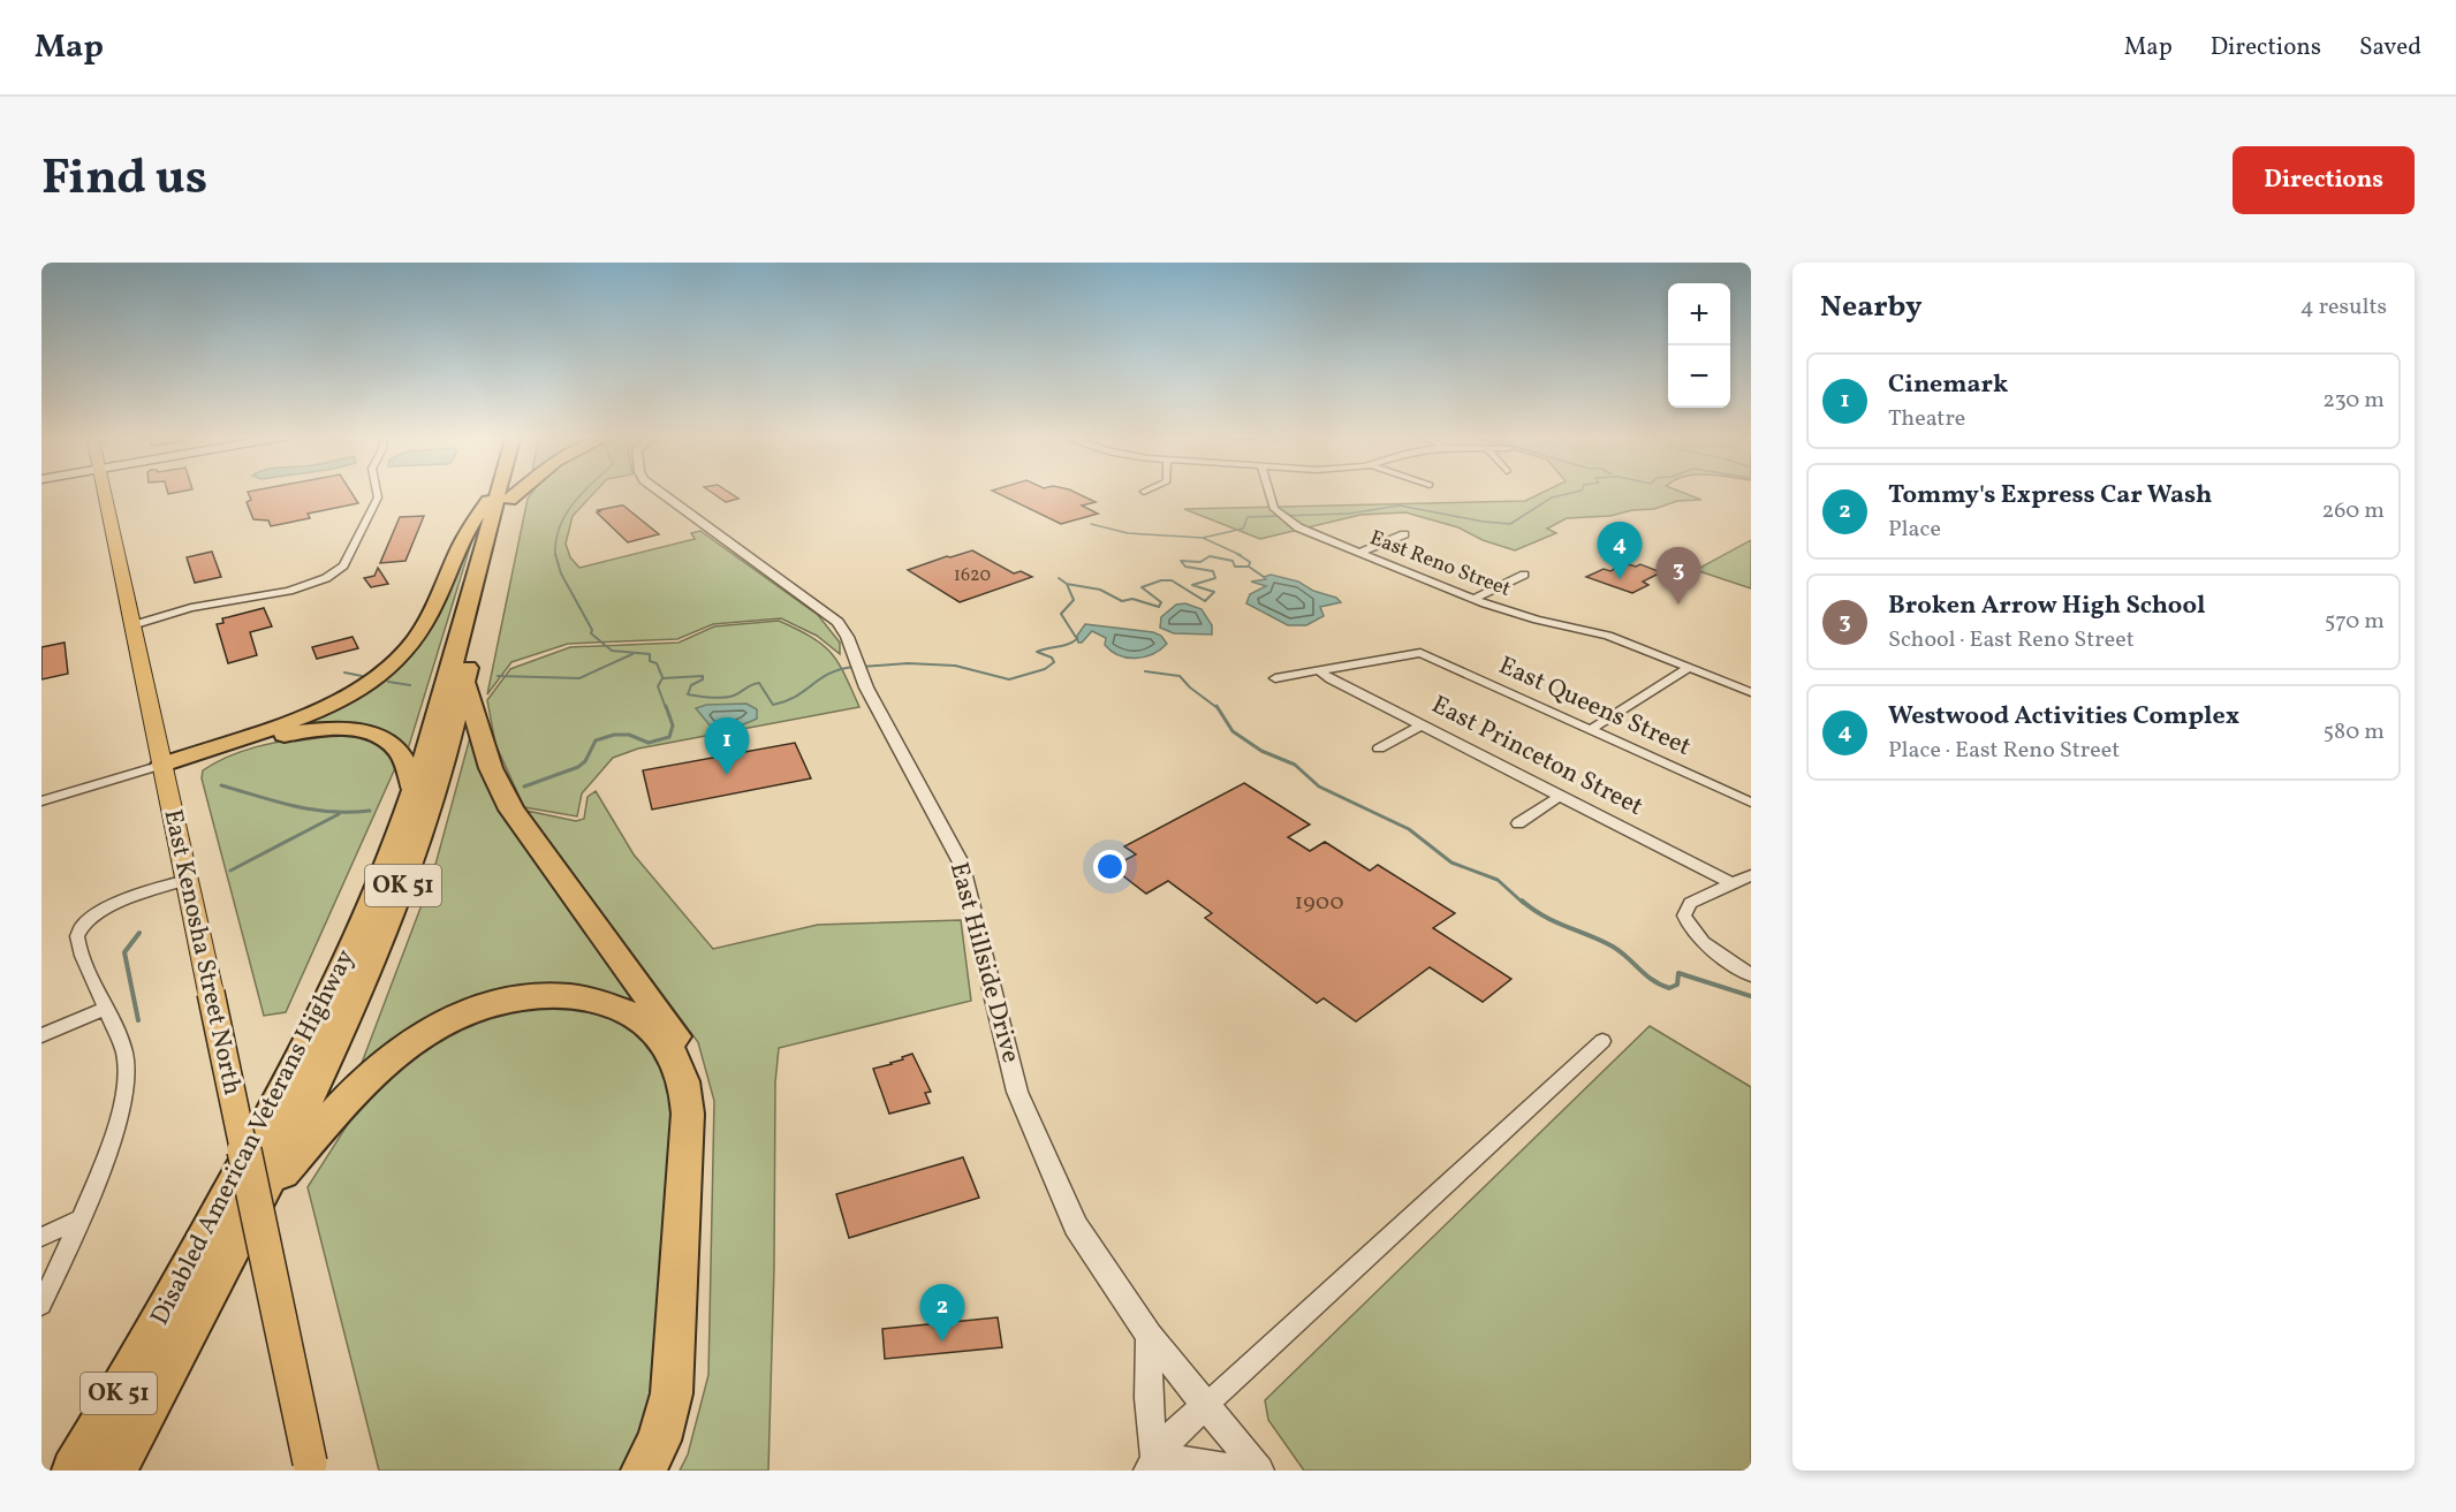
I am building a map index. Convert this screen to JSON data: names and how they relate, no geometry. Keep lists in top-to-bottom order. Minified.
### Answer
{"streets":{"highway":["OK 51","Disabled American Veterans Highway"],"main road":["East Kenosha Street North"],"street":["East Reno Street","East Queens Street","East Princeton Street","East Hillside Drive"]},"crossings":[["East Queens Street","East Princeton Street"]],"house_numbers":["1620","1900"],"page":{"header":"Map","nav":["Map","Directions","Saved"],"title":"Find us","buttons":"Directions","heading":["Nearby","4 results"],"map_buttons":["+","−"],"list":[{"mark":"1","name":"Cinemark","note":"Theatre","value":"230 m"},{"mark":"2","name":"Tommy's Express Car Wash","note":"Place","value":"260 m"},{"mark":"3","name":"Broken Arrow High School","note":"School · East Reno Street","value":"570 m"},{"mark":"4","name":"Westwood Activities Complex","note":"Place · East Reno Street","value":"580 m"}],"pins":["4","3","1","2"]}}
